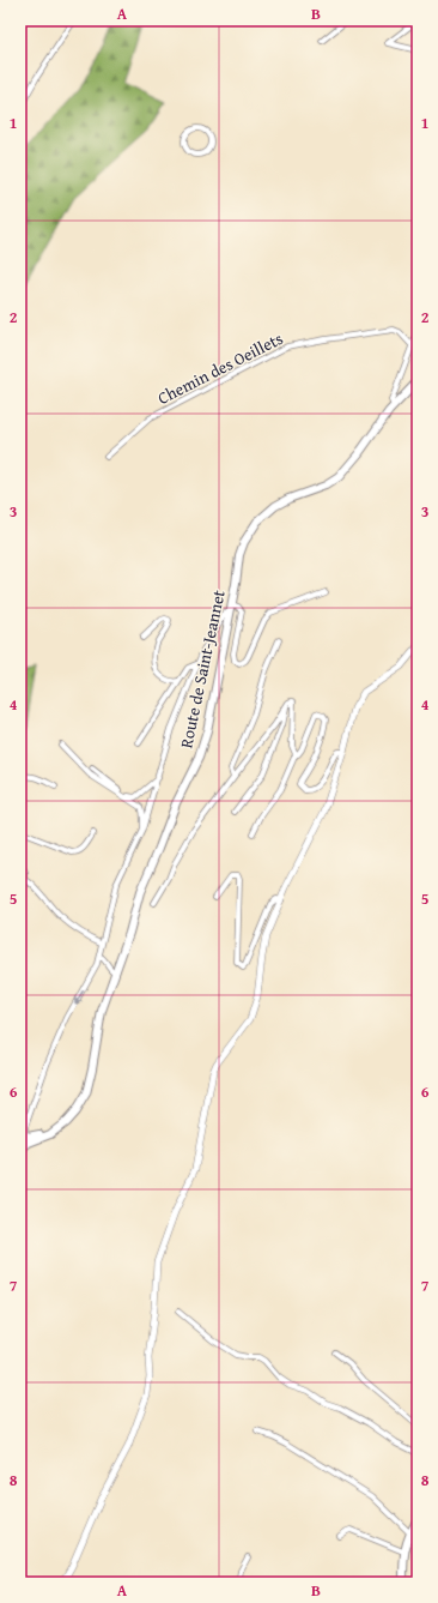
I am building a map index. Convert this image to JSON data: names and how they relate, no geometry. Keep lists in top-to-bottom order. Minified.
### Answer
{"streets":{"main road":["Route de Saint-Jeannet"],"street":["Chemin des Oeillets"]},"grid":{"columns":["A","B"],"rows":["1","2","3","4","5","6","7","8"]}}
